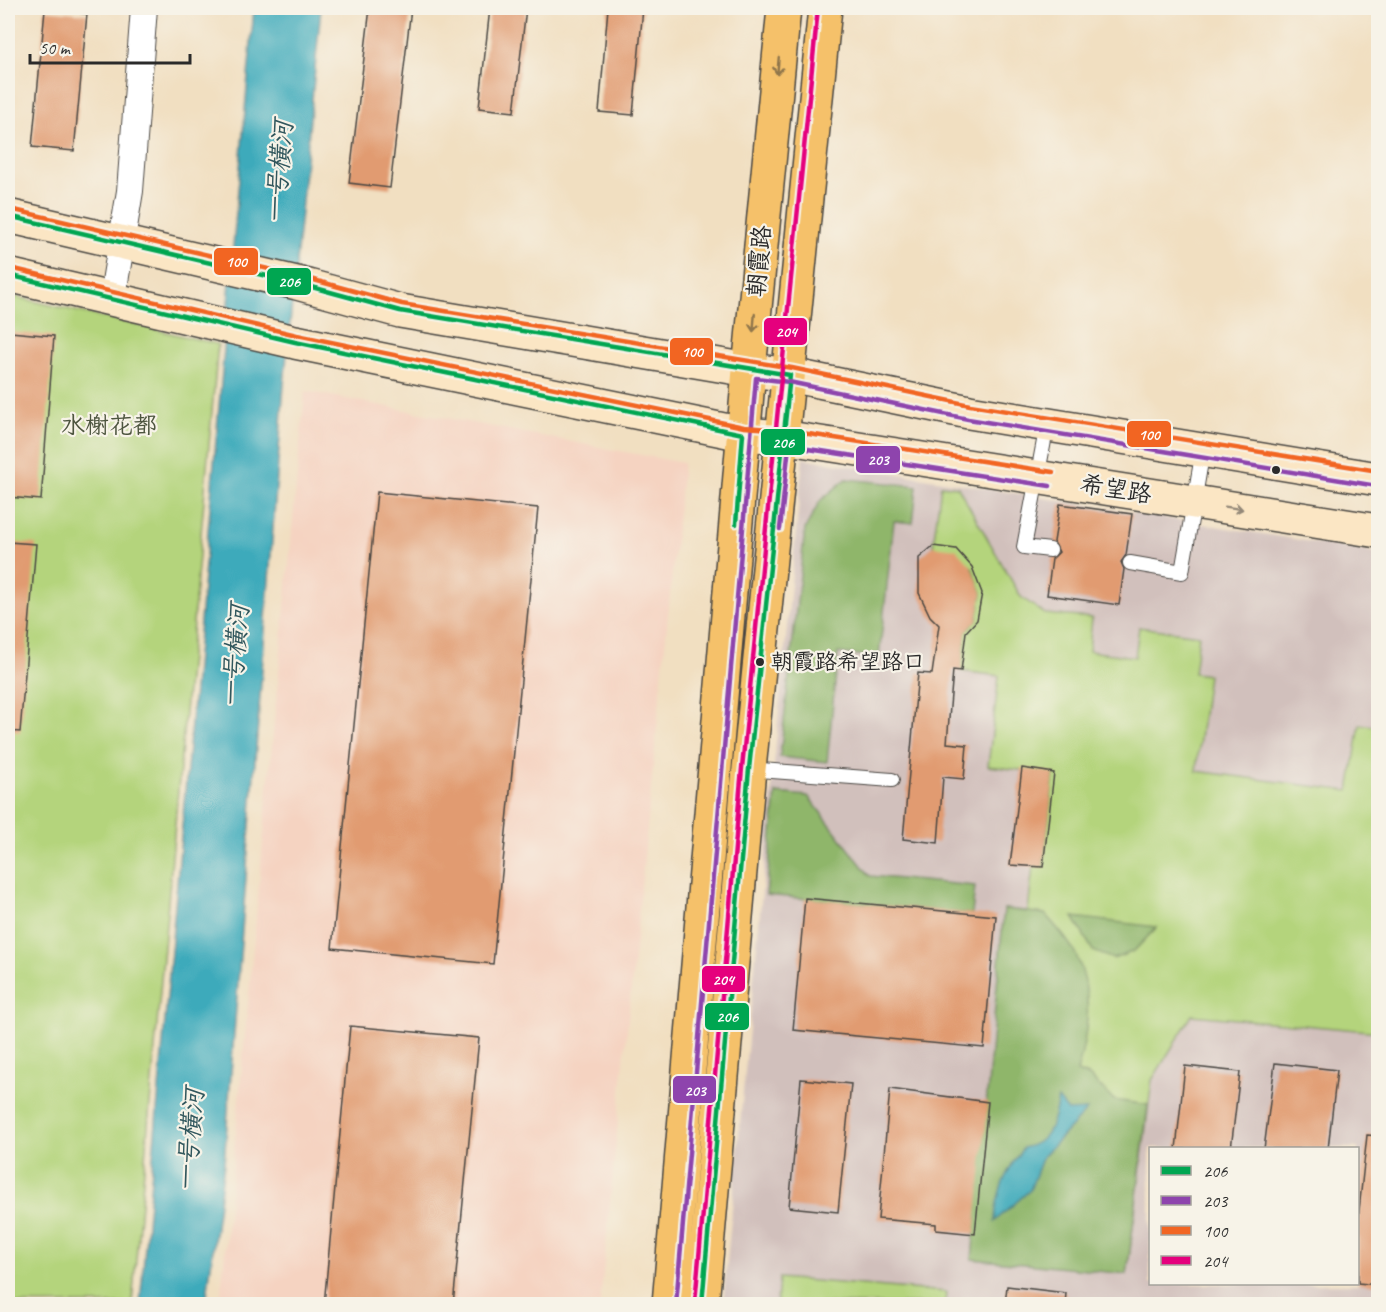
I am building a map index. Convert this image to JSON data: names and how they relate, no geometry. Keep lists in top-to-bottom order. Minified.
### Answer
{"streets":{"main road":["朝霞路","希望路"]},"crossings":[["朝霞路","希望路"]],"water":["一号横河"],"parks":["水榭花都"],"places":["朝霞路希望路口"],"lines":["transit line 204","transit line 100","transit line 206","transit line 203"],"legend":["206","203","100","204"],"scale_bar":"50 m"}
